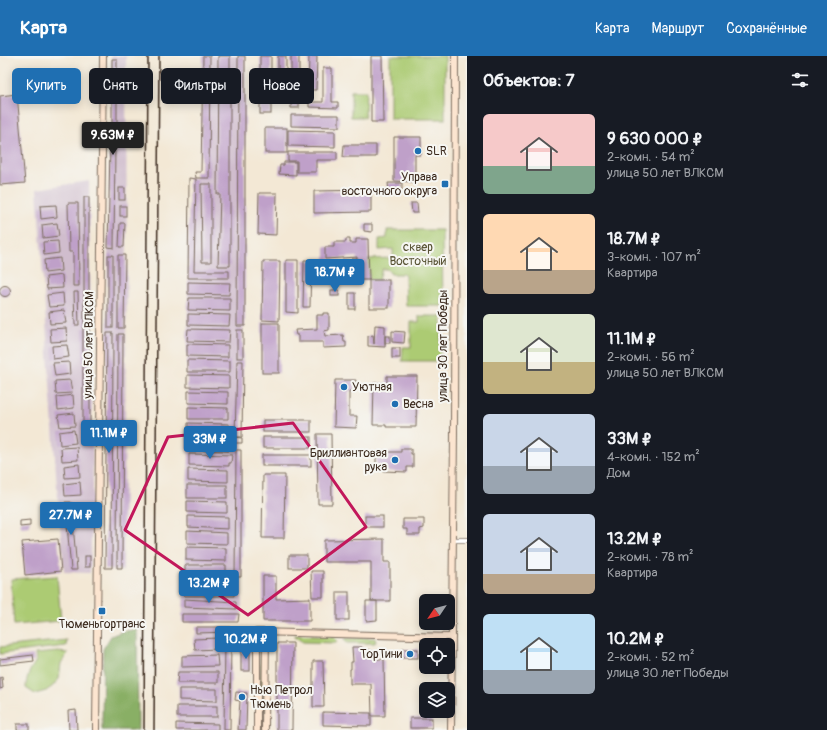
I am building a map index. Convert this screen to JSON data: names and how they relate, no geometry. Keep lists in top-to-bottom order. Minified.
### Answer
{"streets":{"street":["улица 50 лет ВЛКСМ","улица 30 лет Победы"]},"parks":["сквер Восточный"],"places":{"other":["SLR","Уютная","Весна","Бриллиантовая рука","ТорТини","Нью Петрол Тюмень"],"transit":["Управа восточного округа","Тюменьгортранс"]},"north":"bottom left","page":{"header":"Карта","nav":["Карта","Маршрут","Сохранённые"],"heading":"Объектов: 7","chip":["Купить","Снять","Фильтры","Новое"],"list":[{"name":"9 630 000 ₽","note":"2-комн. · 54 m² · улица 50 лет ВЛКСМ"},{"name":"18.7M ₽","note":"3-комн. · 107 m² · Квартира"},{"name":"11.1M ₽","note":"2-комн. · 56 m² · улица 50 лет ВЛКСМ"},{"name":"33M ₽","note":"4-комн. · 152 m² · Дом"},{"name":"13.2M ₽","note":"2-комн. · 78 m² · Квартира"},{"name":"10.2M ₽","note":"2-комн. · 52 m² · улица 30 лет Победы"}],"price":["9.63M ₽","18.7M ₽","11.1M ₽","33M ₽","27.7M ₽","13.2M ₽","10.2M ₽"]}}
